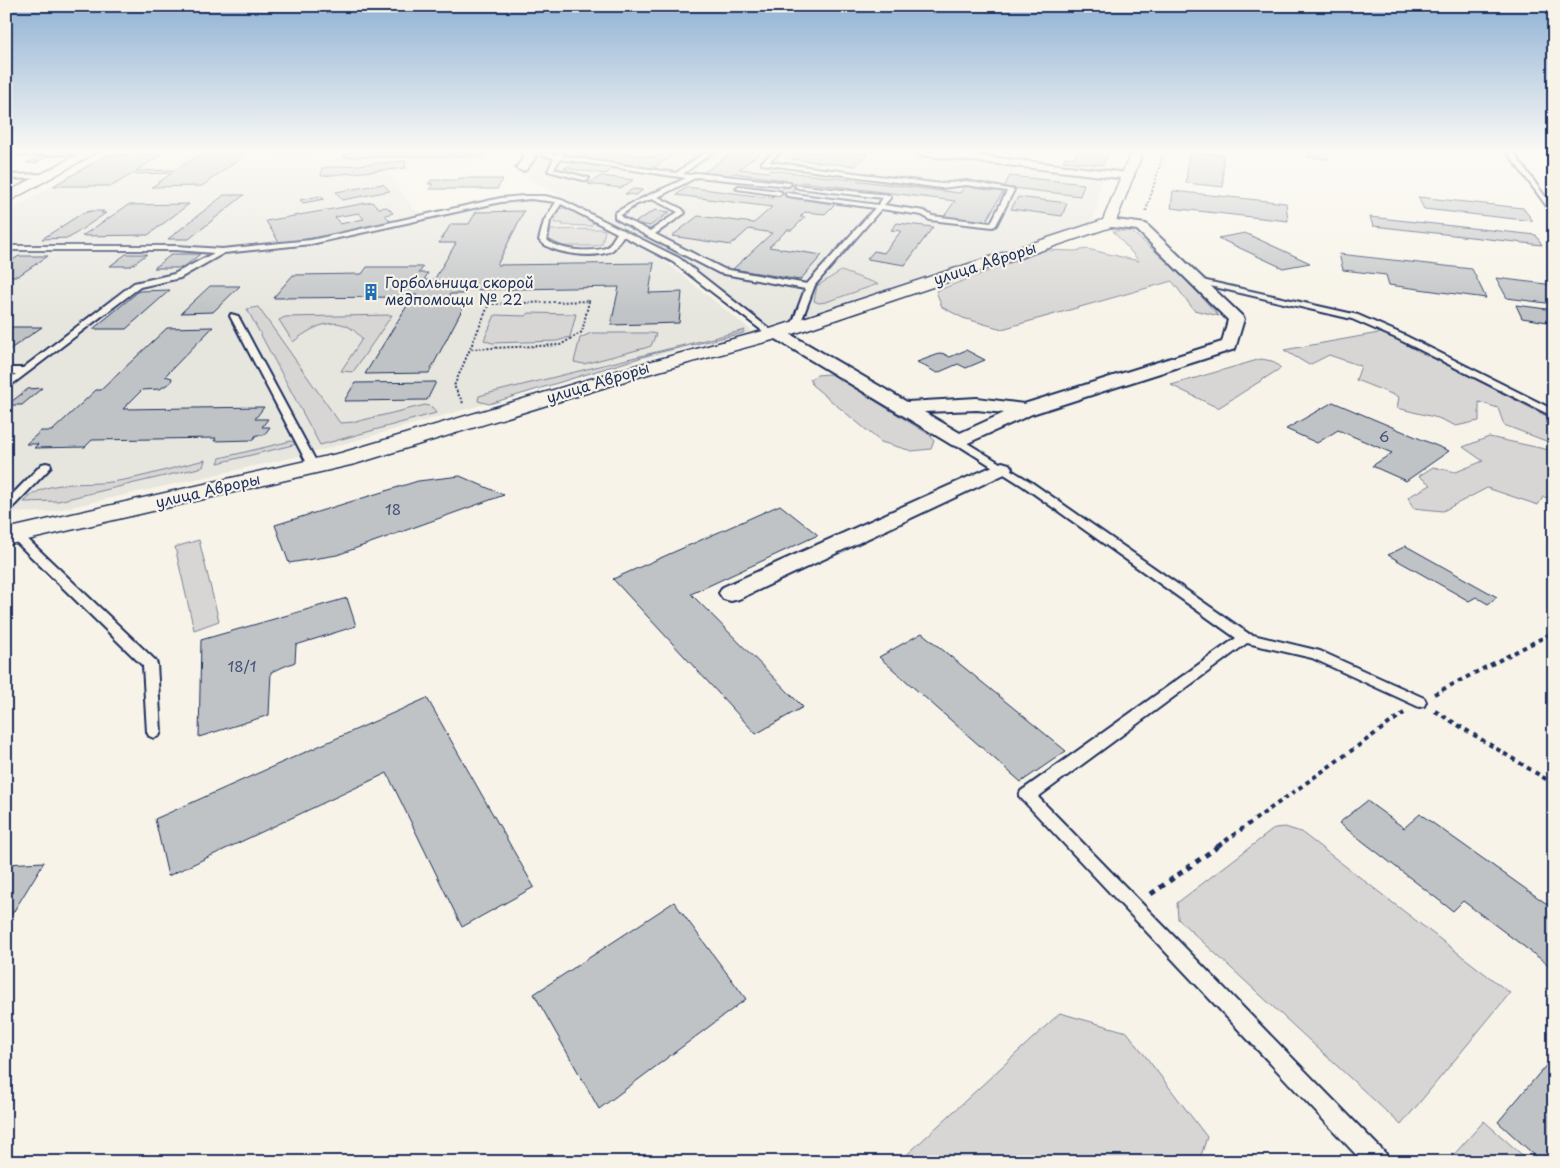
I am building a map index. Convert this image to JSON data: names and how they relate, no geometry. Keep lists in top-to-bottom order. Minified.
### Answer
{"streets":{"street":["улица Авроры"]},"places":{"building":["Горбольница скорой медпомощи № 22"]},"house_numbers":["6","18","18/1"]}
